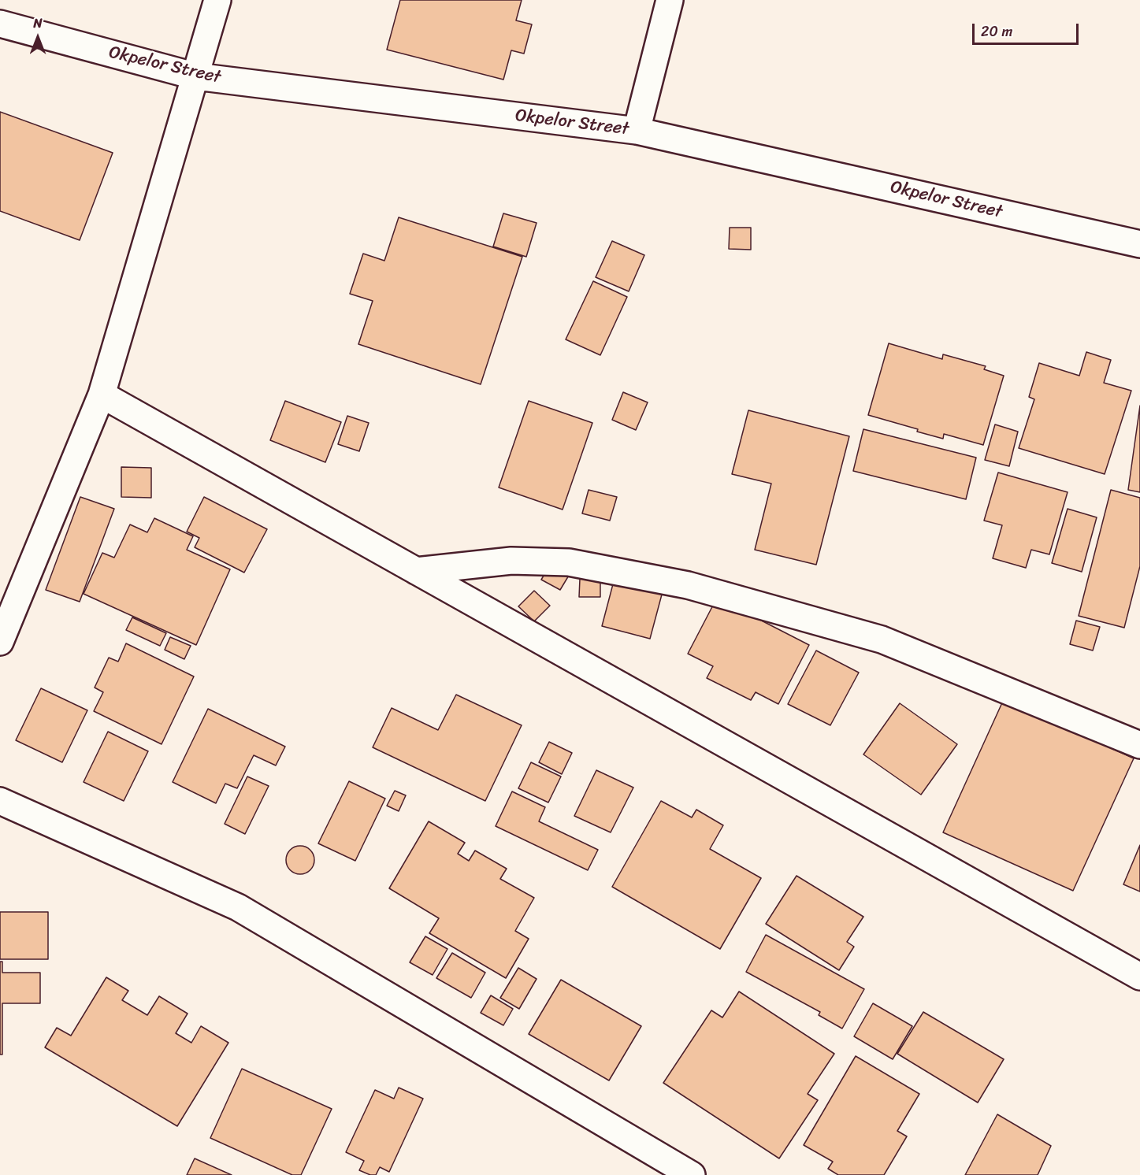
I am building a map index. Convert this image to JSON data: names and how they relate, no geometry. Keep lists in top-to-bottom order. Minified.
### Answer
{"streets":{"street":["Okpelor Street"]},"scale_bar":"20 m","north":"top"}
